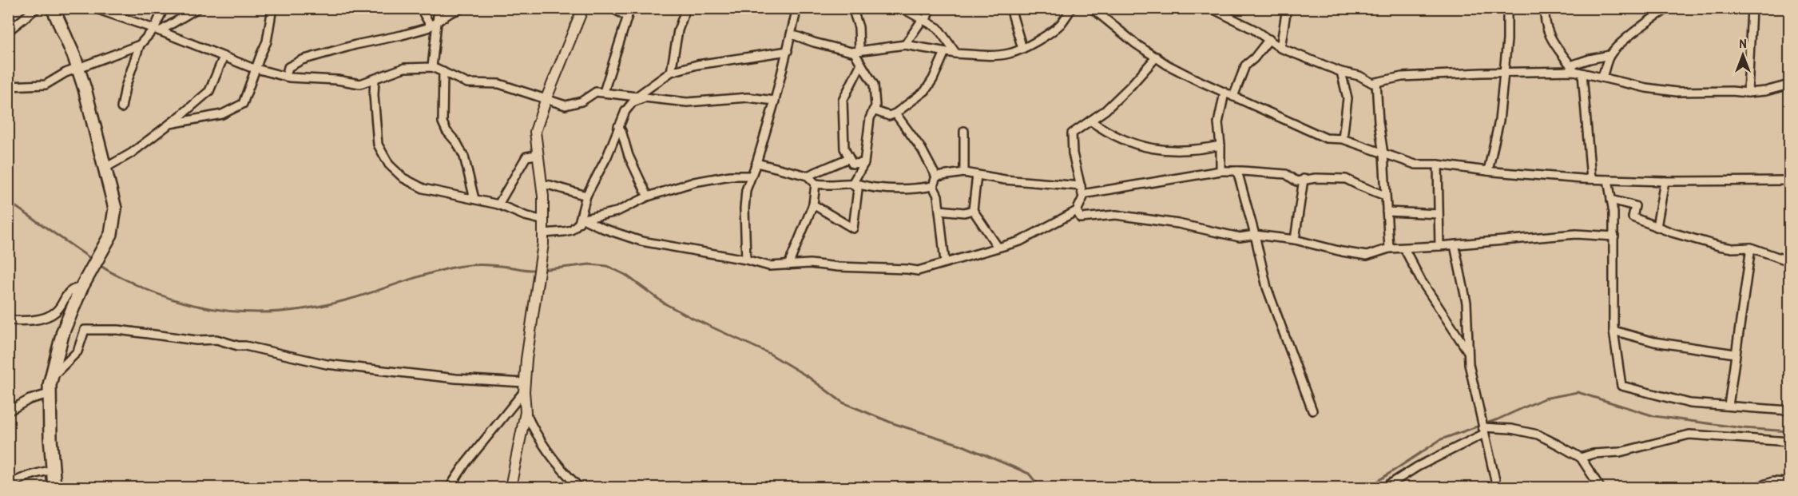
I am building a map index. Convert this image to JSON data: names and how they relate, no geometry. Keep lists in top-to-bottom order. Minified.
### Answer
{"north":"top"}
